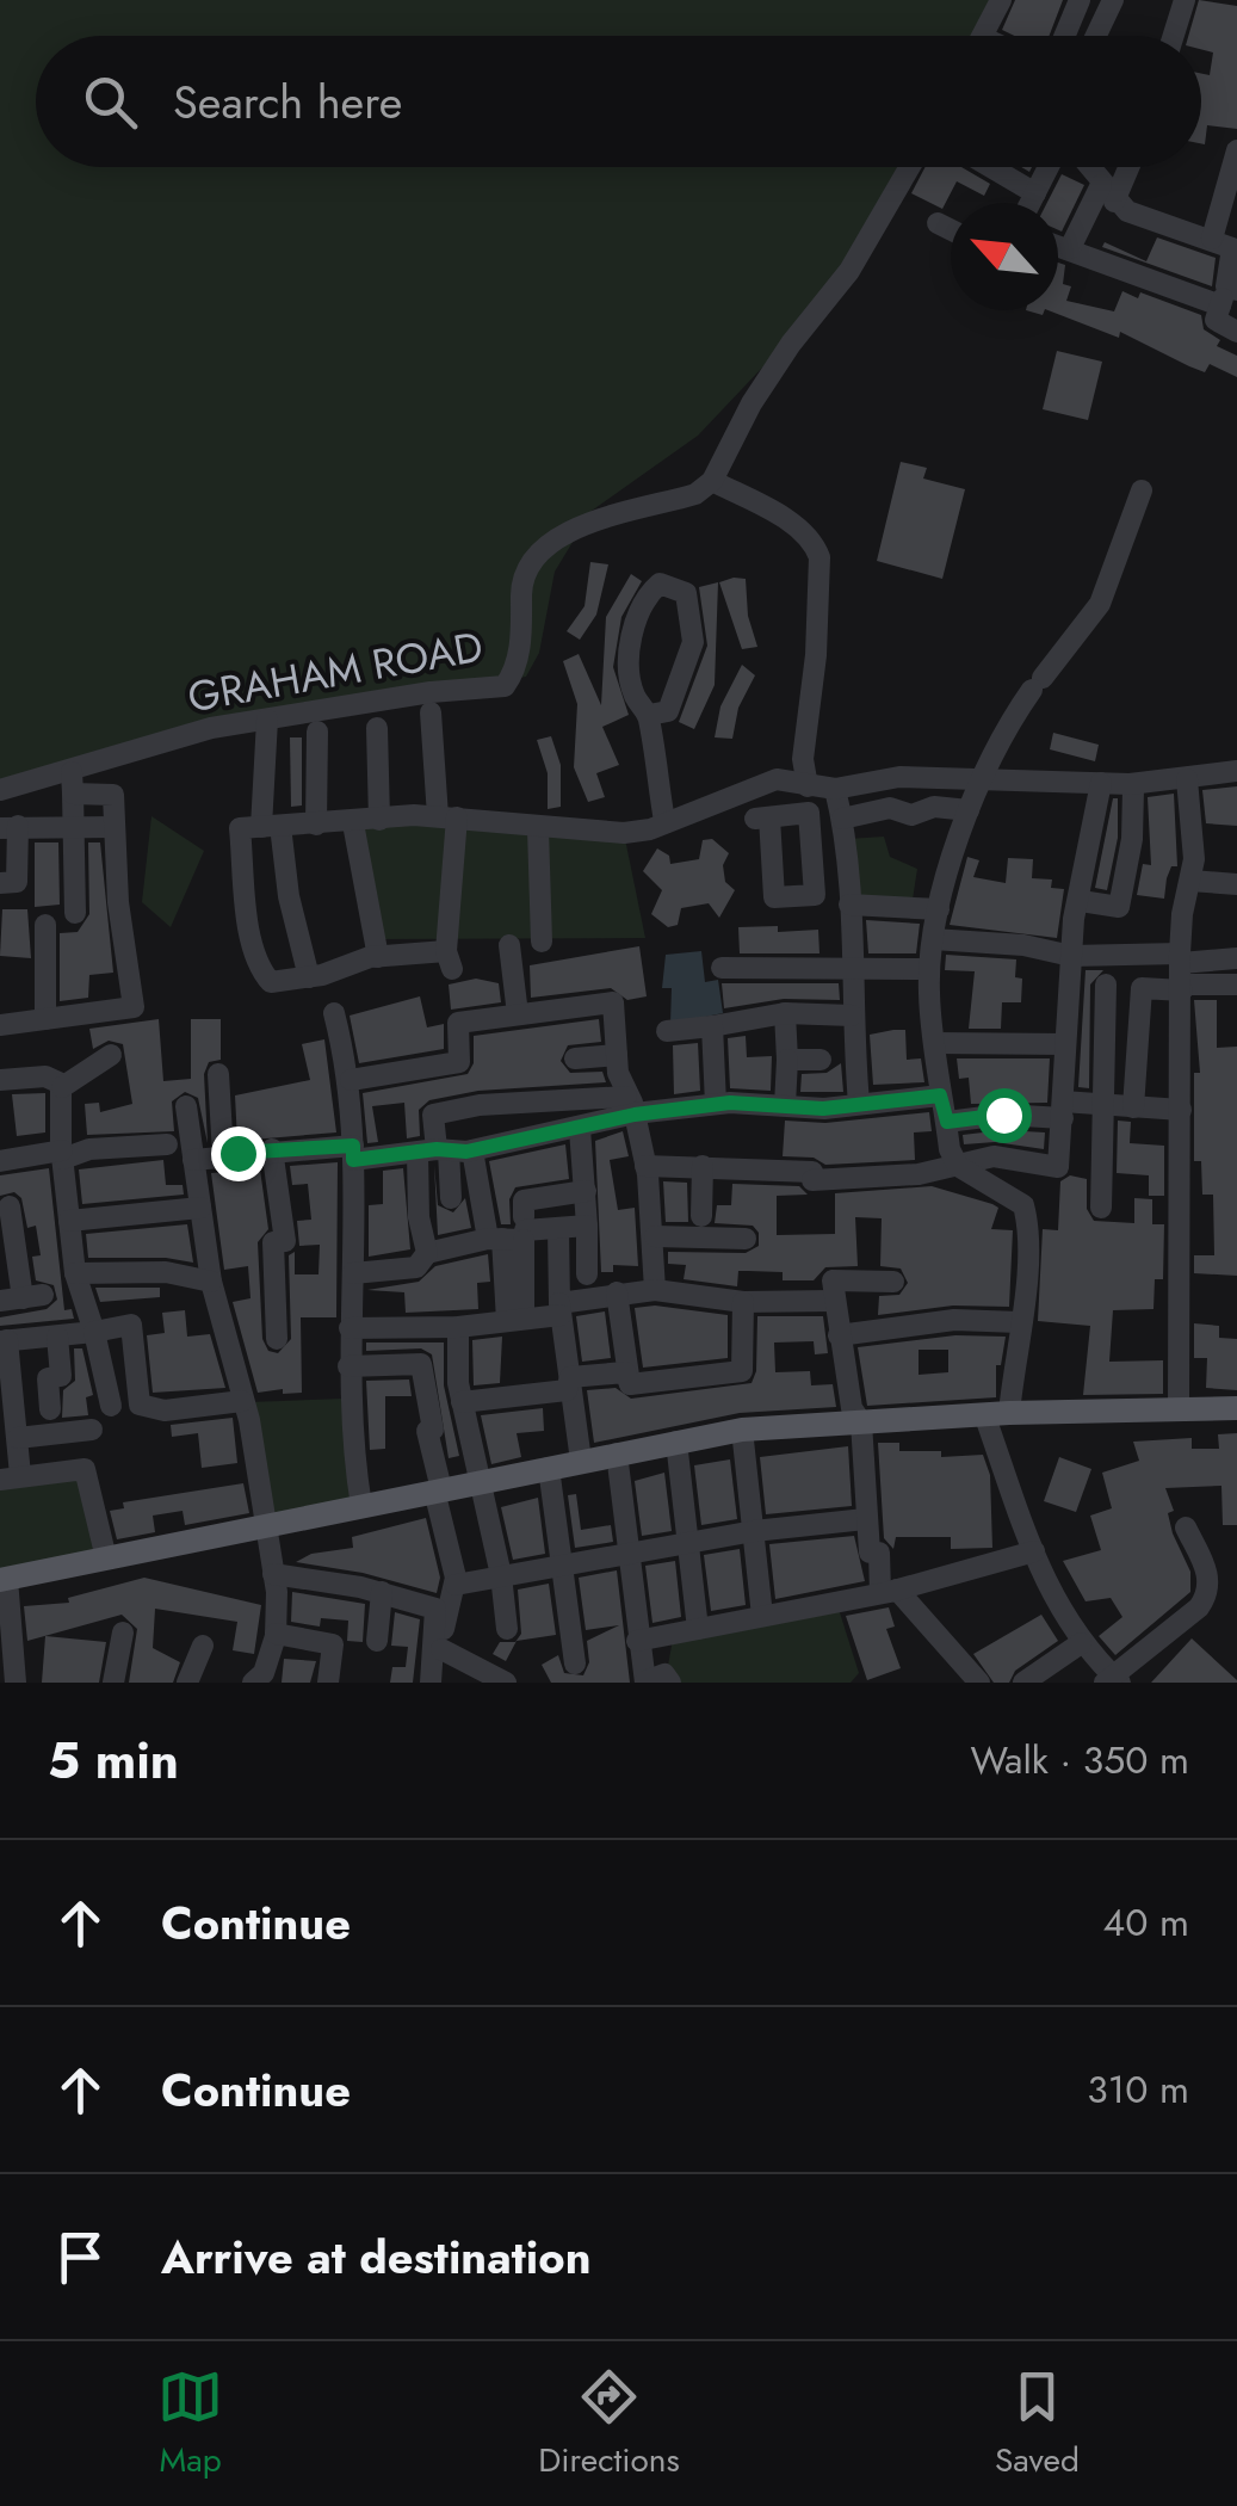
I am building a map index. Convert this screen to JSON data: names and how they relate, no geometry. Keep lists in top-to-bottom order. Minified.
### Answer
{"streets":{"street":["GRAHAM ROAD"]},"north":"top left","page":{"search":"Search here","heading":["5 min","Walk · 350 m"],"list":[["Continue","40 m"],["Continue","310 m"],"Arrive at destination"],"nav":["Map","Directions","Saved"]}}
